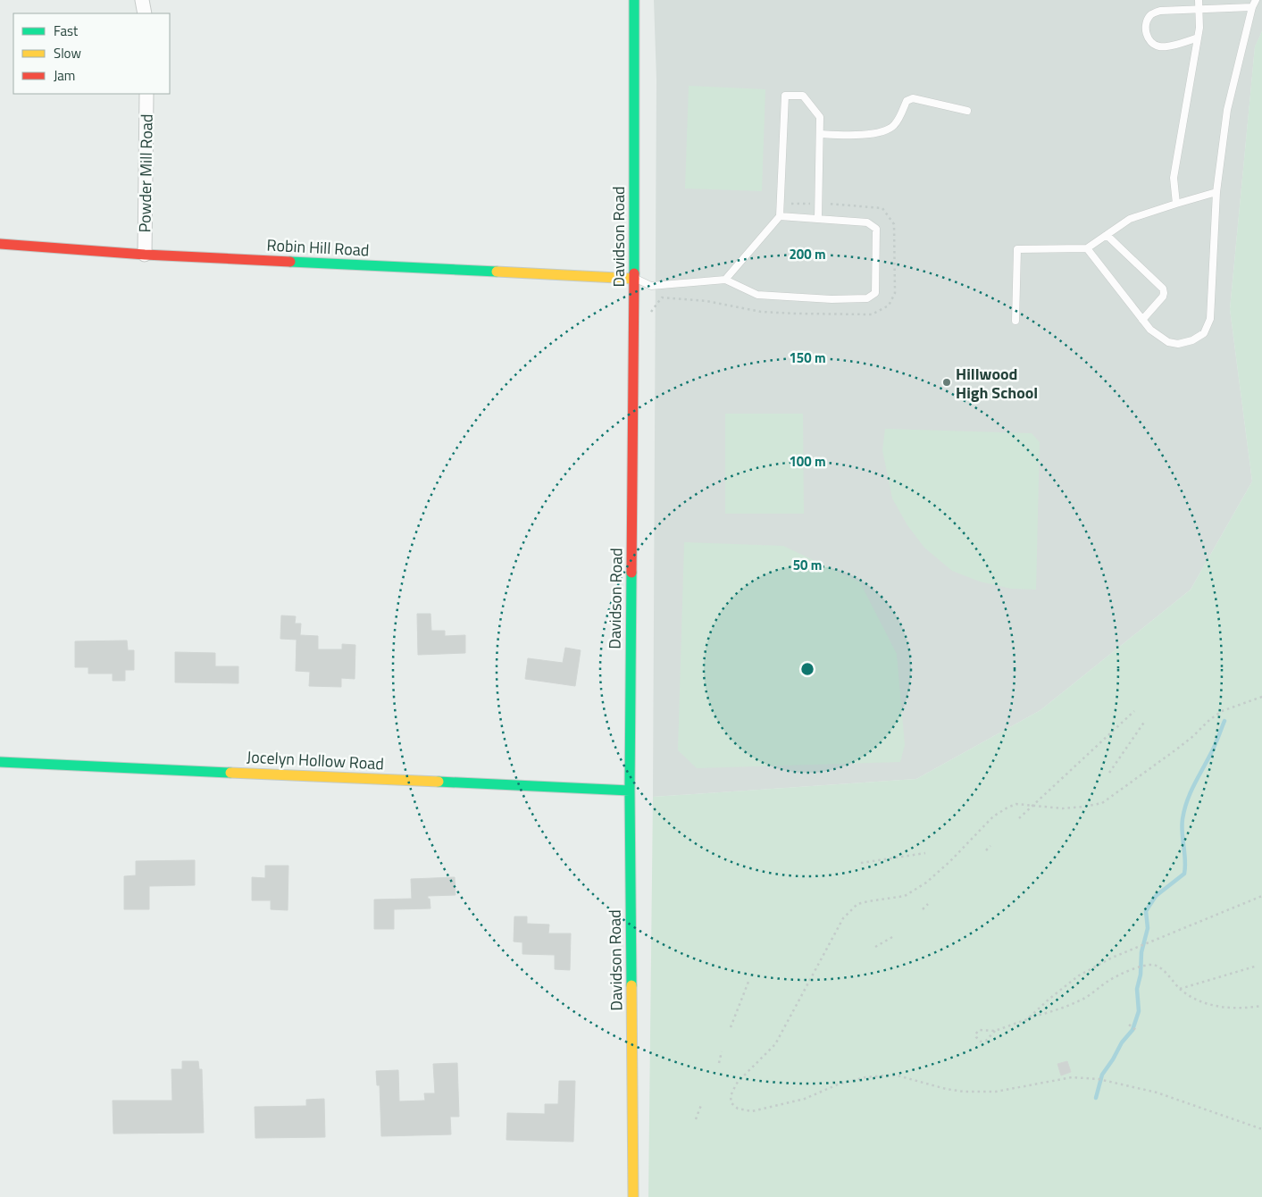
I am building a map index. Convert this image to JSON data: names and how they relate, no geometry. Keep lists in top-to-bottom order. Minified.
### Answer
{"streets":{"street":["Powder Mill Road","Davidson Road","Robin Hill Road","Jocelyn Hollow Road"]},"crossings":[["Powder Mill Road","Robin Hill Road"],["Davidson Road","Robin Hill Road"],["Davidson Road","Jocelyn Hollow Road"]],"places":["Hillwood High School"],"legend":["Fast","Slow","Jam"],"rings":["200 m","150 m","100 m","50 m"]}
